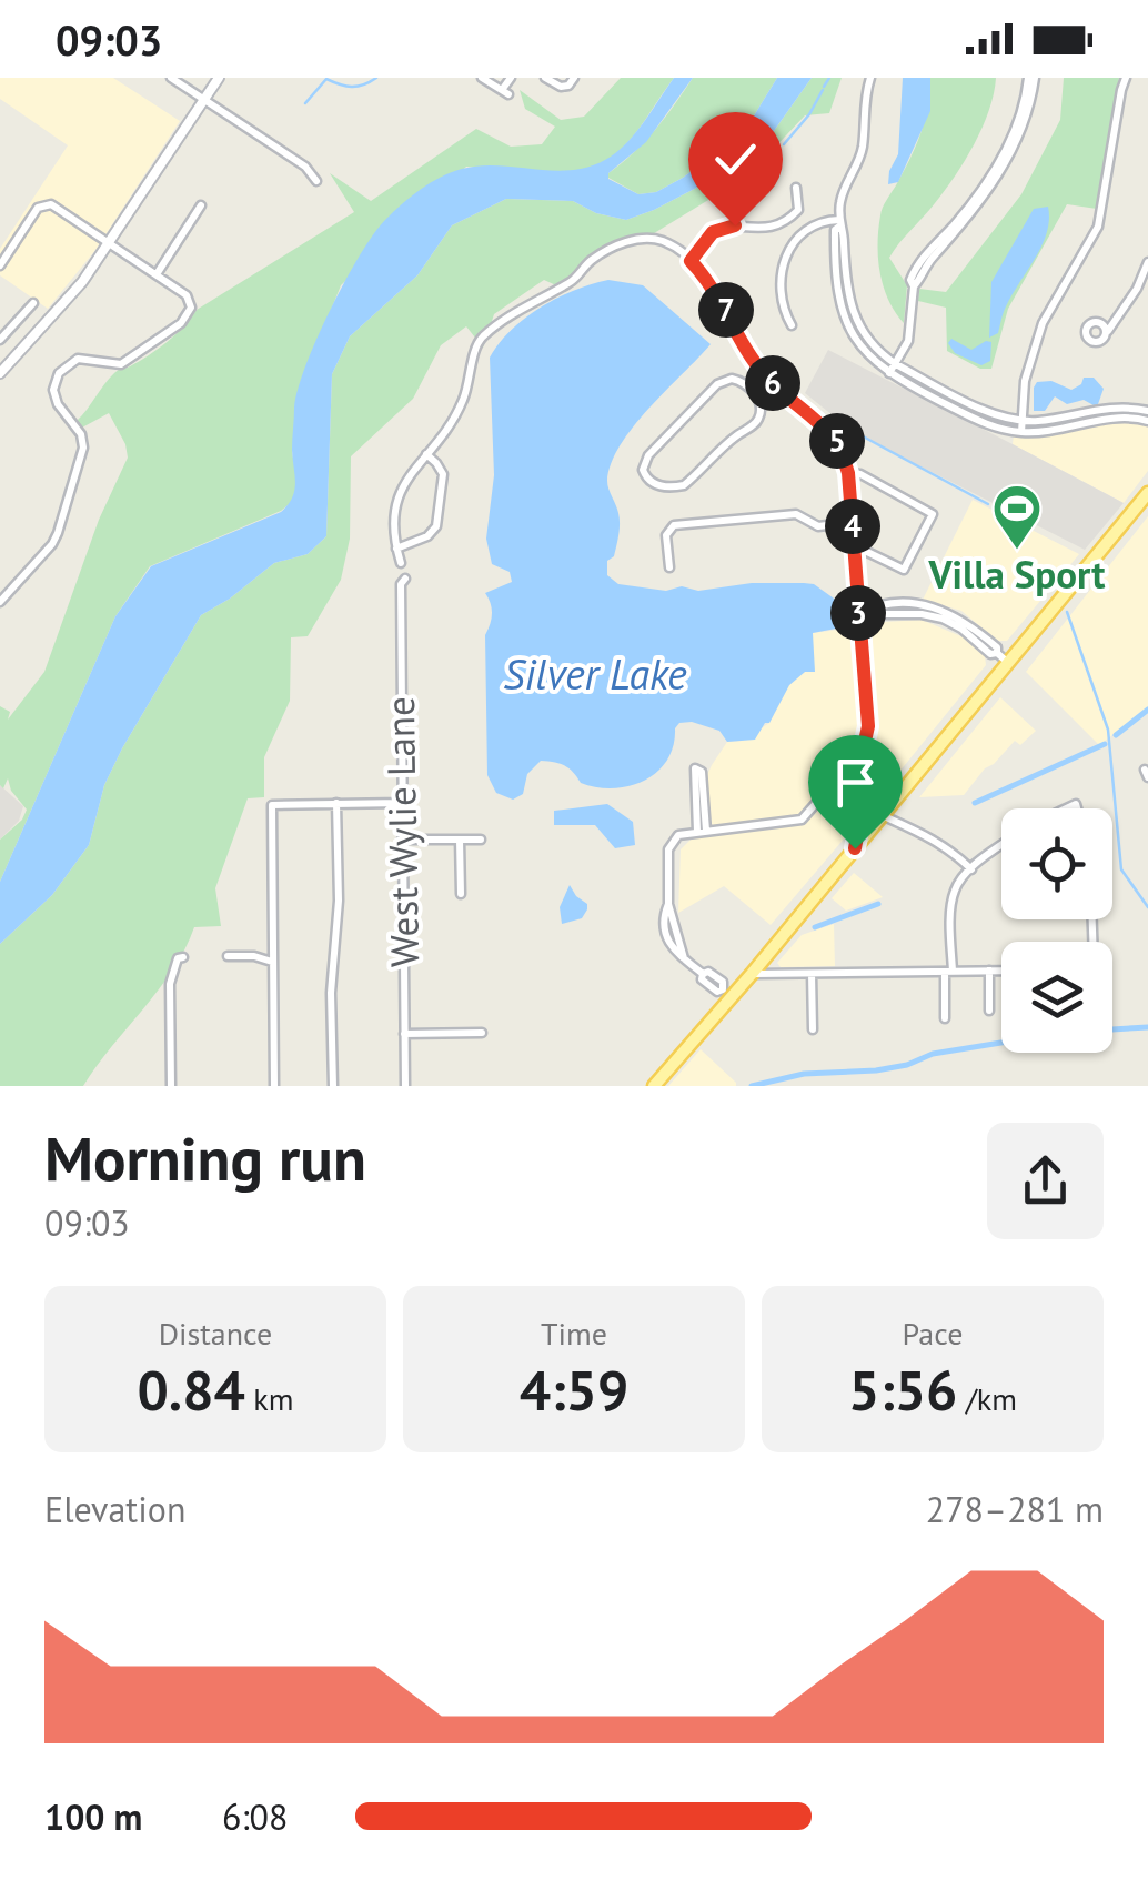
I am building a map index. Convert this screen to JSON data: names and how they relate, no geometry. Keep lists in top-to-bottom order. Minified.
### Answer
{"streets":{"street":["West Wylie Lane"]},"water":["Silver Lake"],"places":{"sports":["Villa Sport"]},"page":{"status":"09:03","pins":["7","6","5","4","3"],"heading":["Morning run","09:03"],"stats":[["Distance","0.84 km"],["Time","4:59"],["Pace","5:56 /km"]],"chart":["Elevation","278–281 m"],"list":[{"name":"100 m","note":"6:08"}]}}
